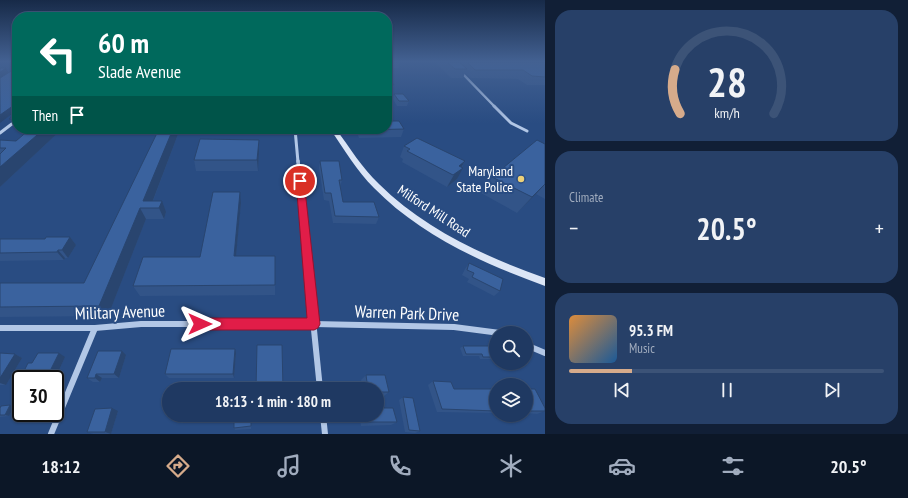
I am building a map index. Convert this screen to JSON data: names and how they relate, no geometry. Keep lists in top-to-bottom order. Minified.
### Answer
{"streets":{"main road":["Milford Mill Road"],"street":["Military Avenue","Warren Park Drive"]},"crossings":[["Military Avenue","Warren Park Drive"]],"places":["Maryland State Police"],"page":{"turn":["60 m","Slade Avenue"],"then":"Then","tile":"Climate","heat":["−","20.5°","+"],"song":["95.3 FM","Music"],"limit":"30","trip":"18:13 · 1 min · 180 m","tabs":["18:12","20.5°"],"gauge":["28","km/h"]}}
